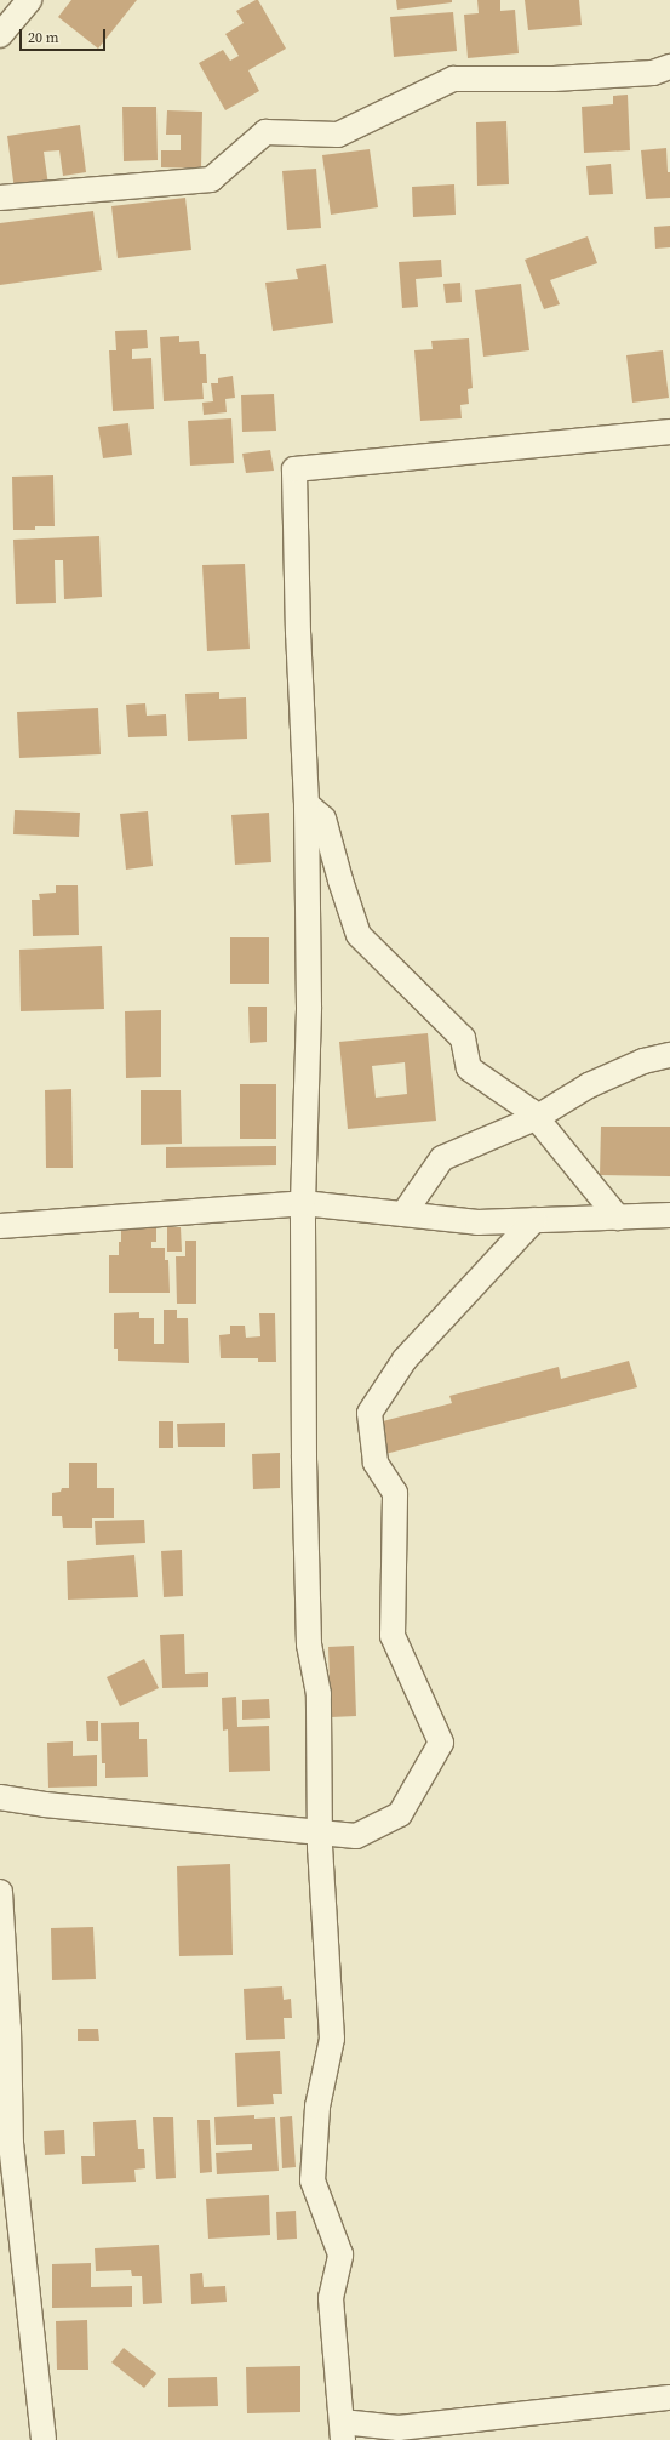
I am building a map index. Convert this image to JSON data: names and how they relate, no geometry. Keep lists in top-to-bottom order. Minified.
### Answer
{"scale_bar":"20 m"}
